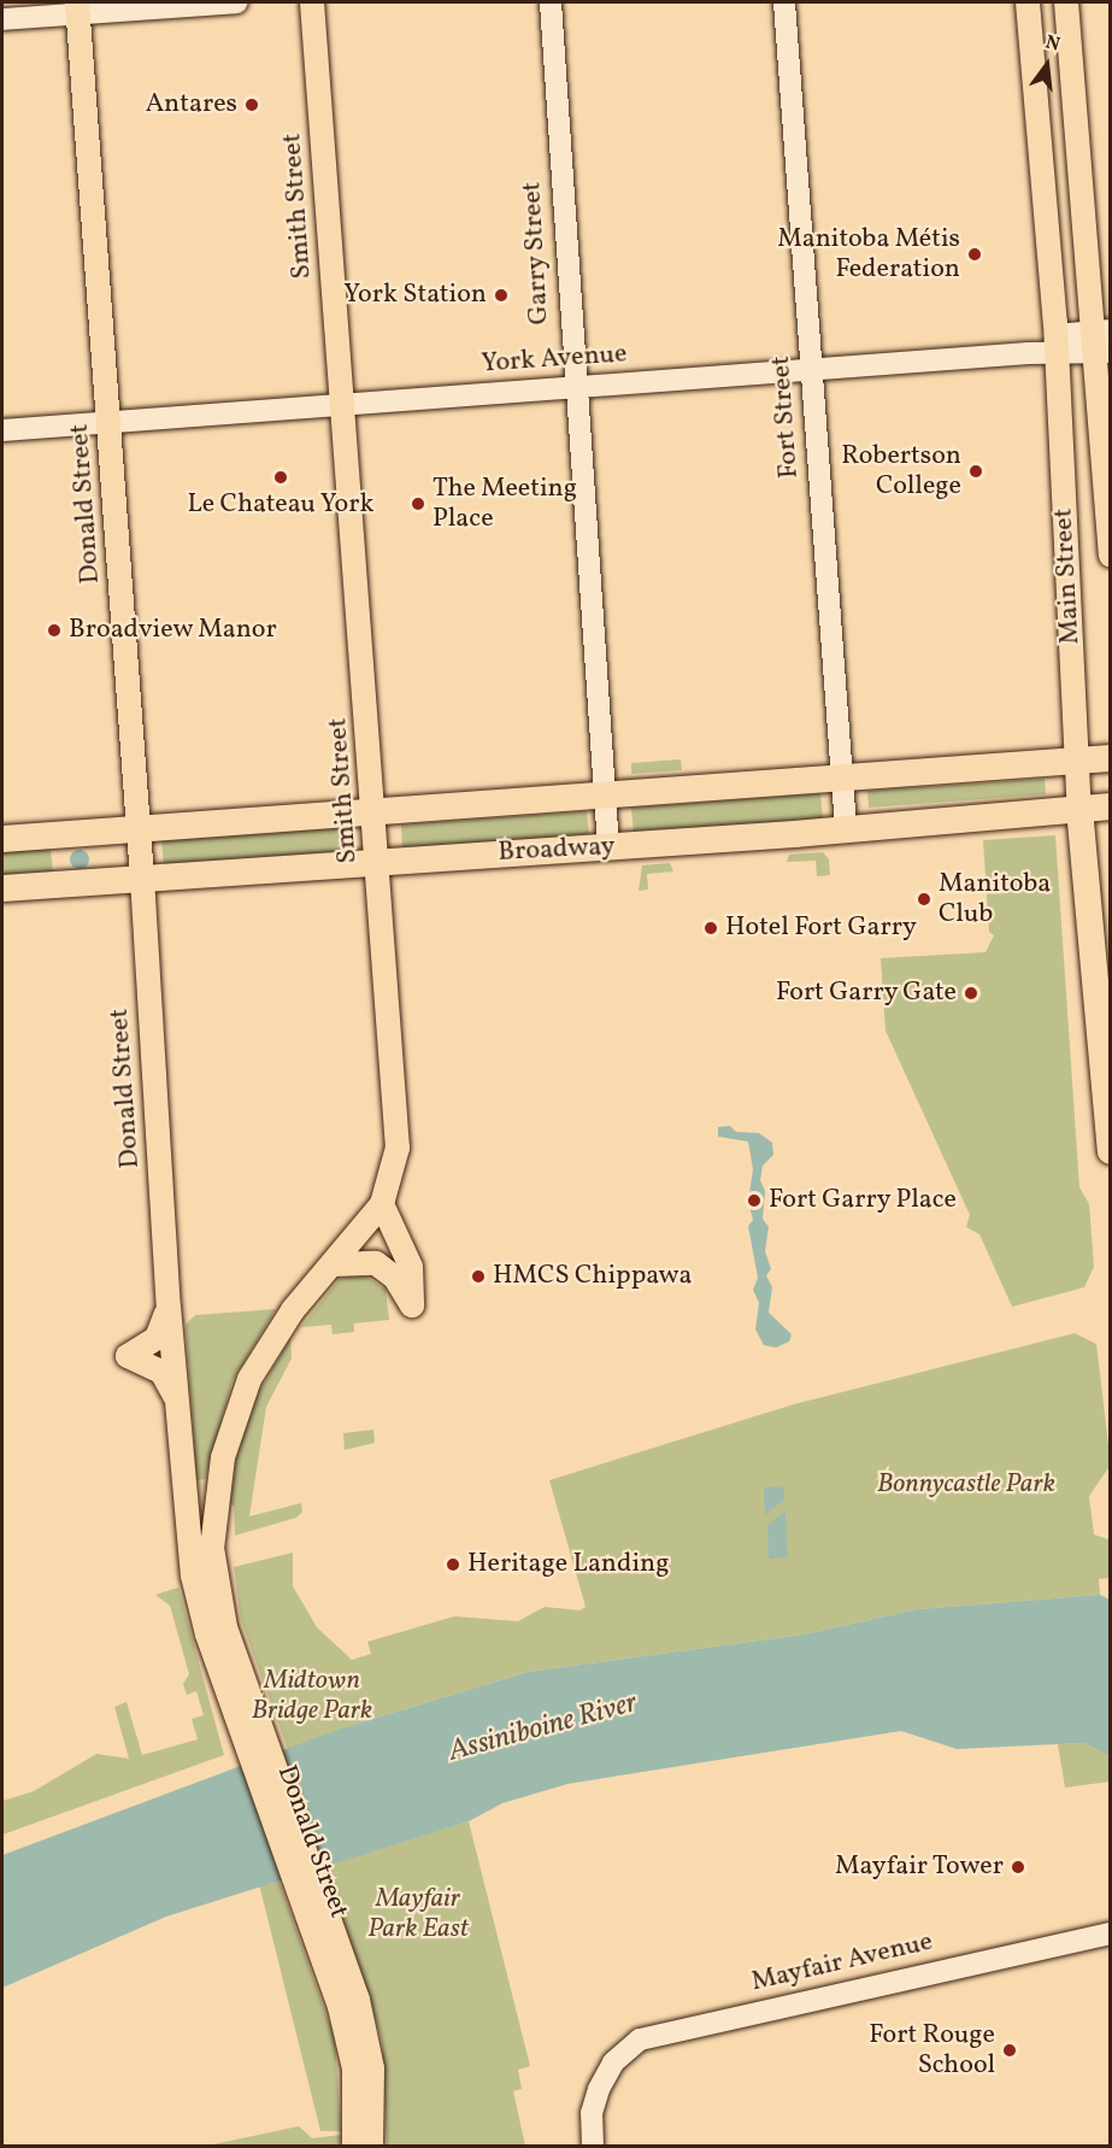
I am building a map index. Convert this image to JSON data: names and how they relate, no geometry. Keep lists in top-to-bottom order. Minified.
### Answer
{"streets":{"highway":["Main Street","Broadway"],"main road":["Smith Street","Garry Street","York Avenue","Fort Street","Donald Street","Mayfair Avenue"]},"crossings":[["Smith Street","York Avenue"],["Smith Street","Donald Street"],["Smith Street","Broadway"],["Garry Street","York Avenue"],["Garry Street","Broadway"],["York Avenue","Fort Street"],["York Avenue","Donald Street"],["York Avenue","Main Street"],["Fort Street","Broadway"],["Donald Street","Broadway"],["Main Street","Broadway"]],"water":["Assiniboine River"],"parks":["Bonnycastle Park","Midtown Bridge Park","Mayfair Park East"],"places":["Antares","Manitoba Métis Federation","York Station","Robertson College","Le Chateau York","The Meeting Place","Broadview Manor","Manitoba Club","Hotel Fort Garry","Fort Garry Gate","Fort Garry Place","HMCS Chippawa","Heritage Landing","Mayfair Tower","Fort Rouge School"],"north":"top"}
